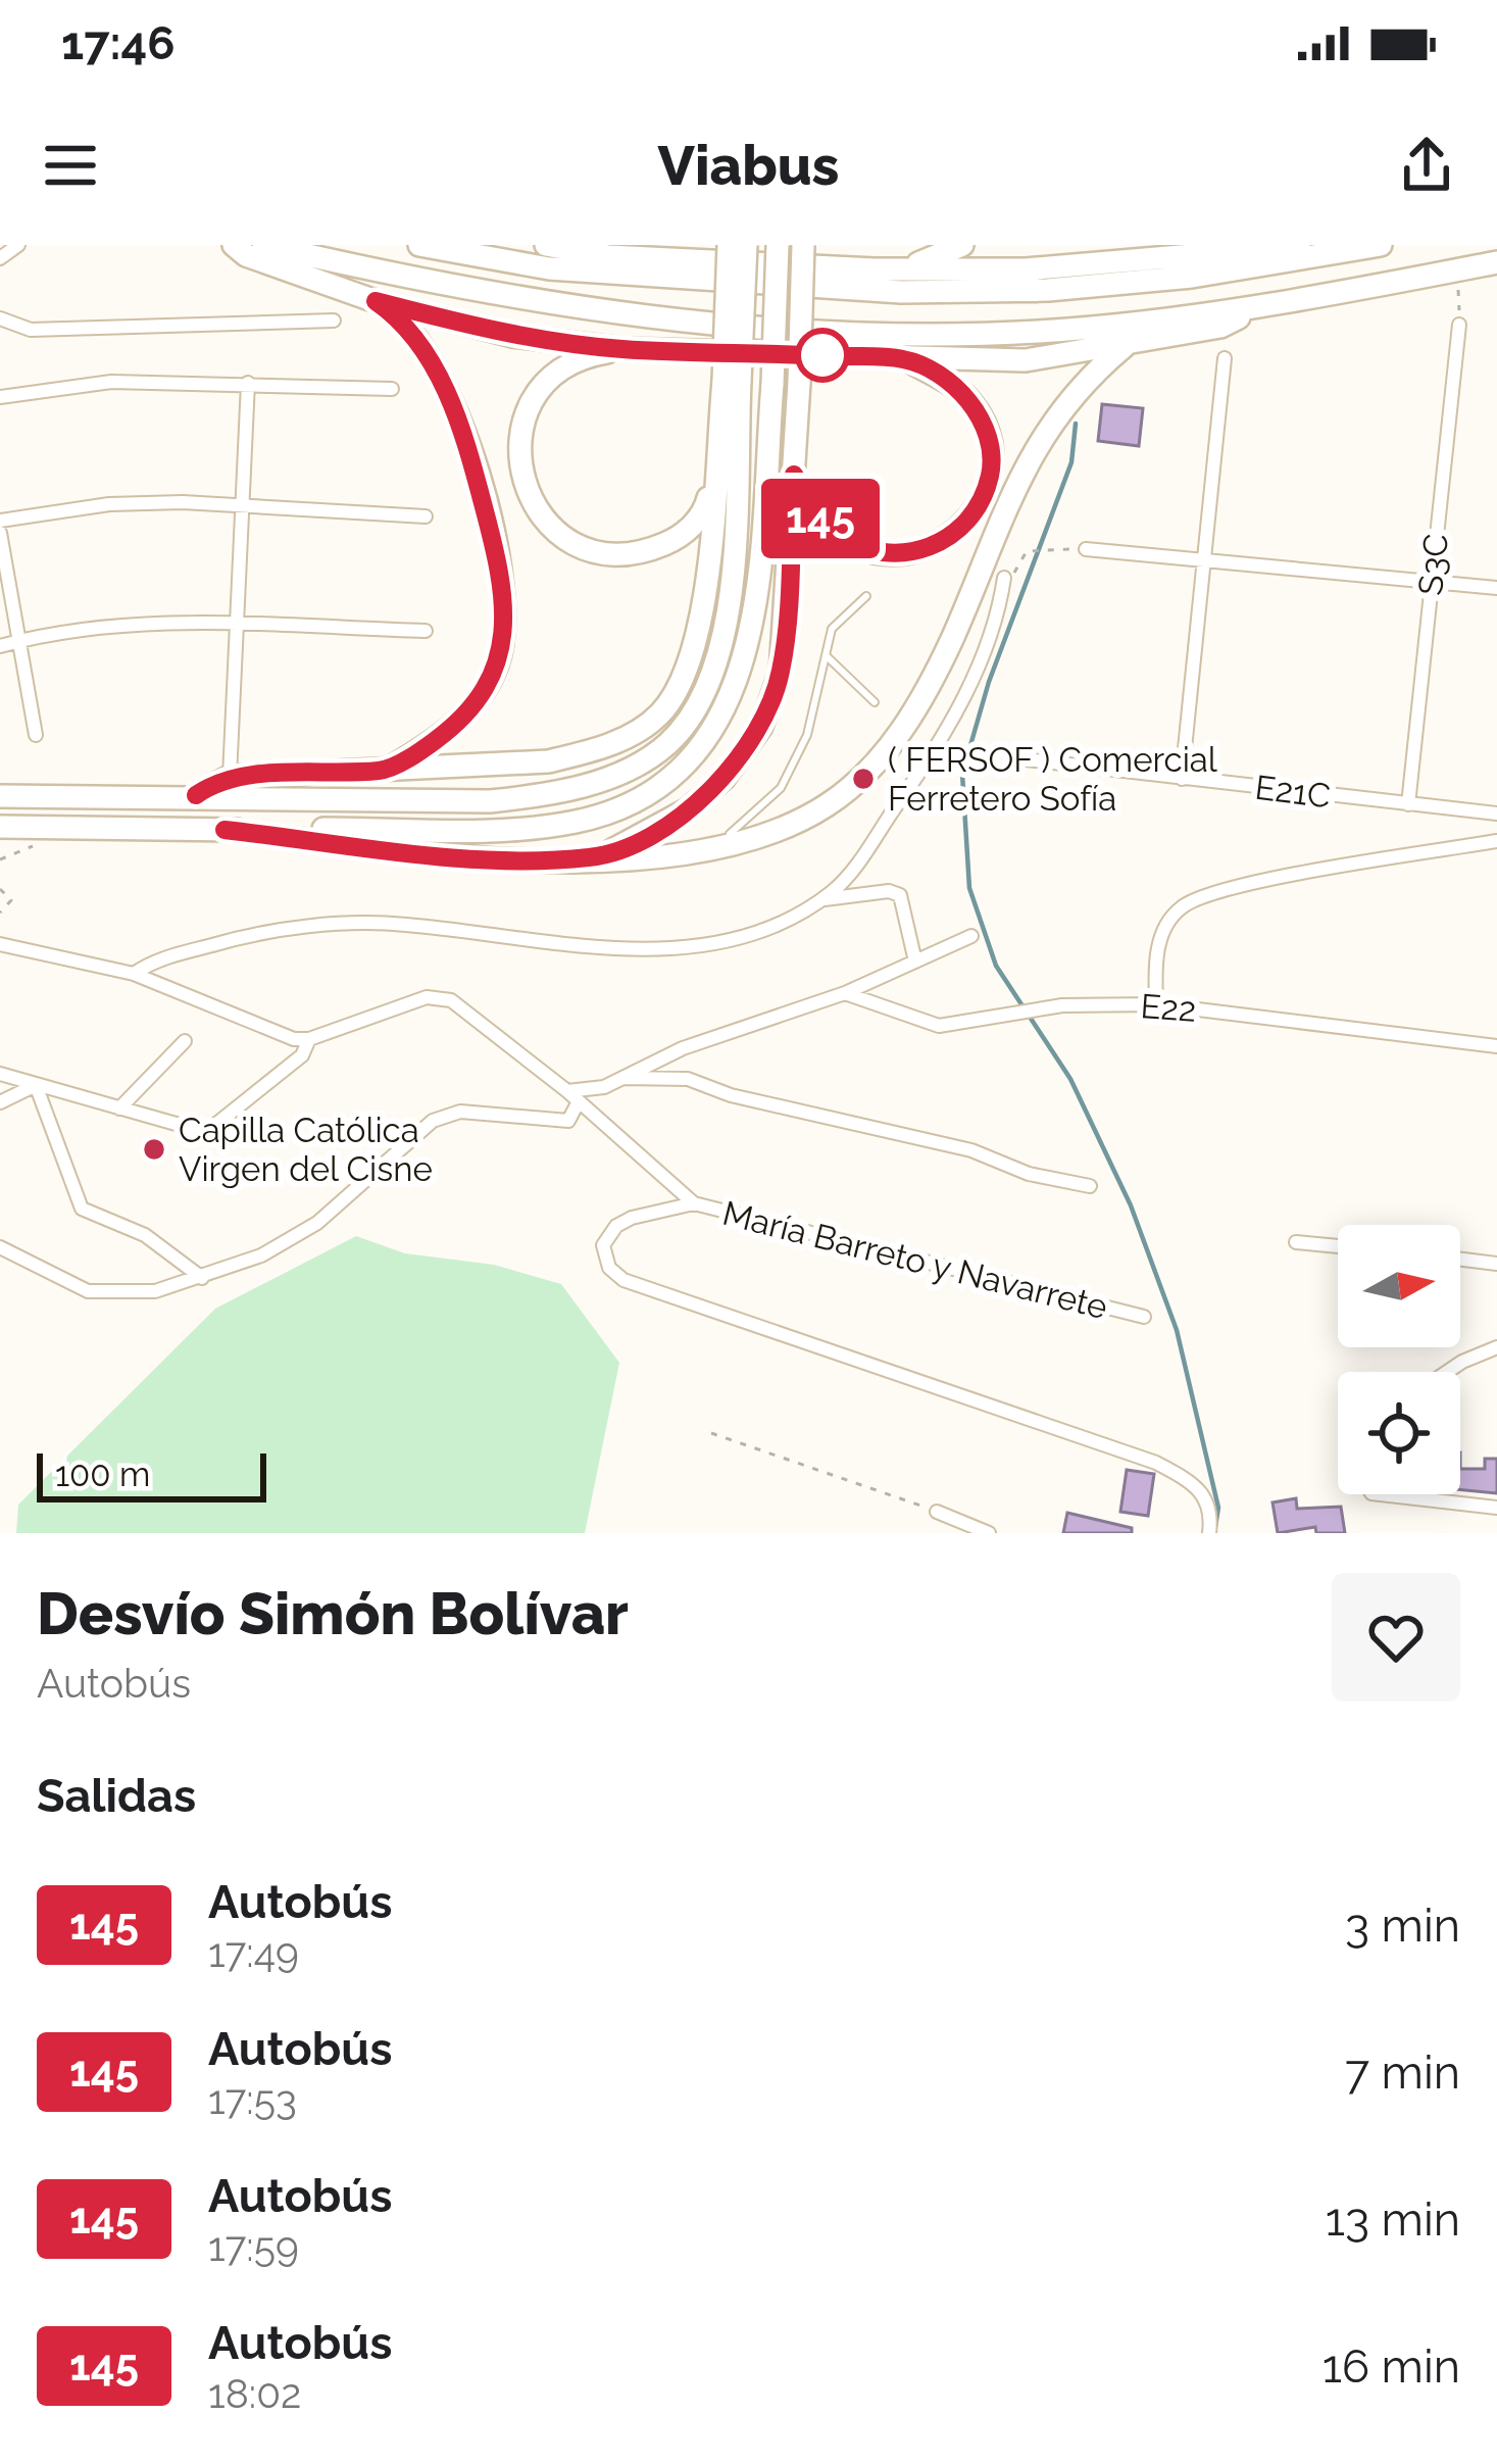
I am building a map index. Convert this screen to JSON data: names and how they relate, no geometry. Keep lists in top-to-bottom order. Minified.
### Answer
{"streets":{"street":["S3C","E21C","E22","María Barreto y Navarrete"]},"crossings":[["S3C","E21C"]],"places":["( FERSOF ) Comercial Ferretero Sofía","Capilla Católica Virgen del Cisne"],"lines":["bus line 145"],"scale_bar":"100 m","north":"right","page":{"status":"17:46","header":"Viabus","on_map":"145","scale":"100 m","heading":[["Desvío Simón Bolívar","Autobús"],"Salidas"],"list":[{"mark":"145","name":"Autobús","note":"17:49","value":"3 min"},{"mark":"145","name":"Autobús","note":"17:53","value":"7 min"},{"mark":"145","name":"Autobús","note":"17:59","value":"13 min"},{"mark":"145","name":"Autobús","note":"18:02","value":"16 min"}]}}
